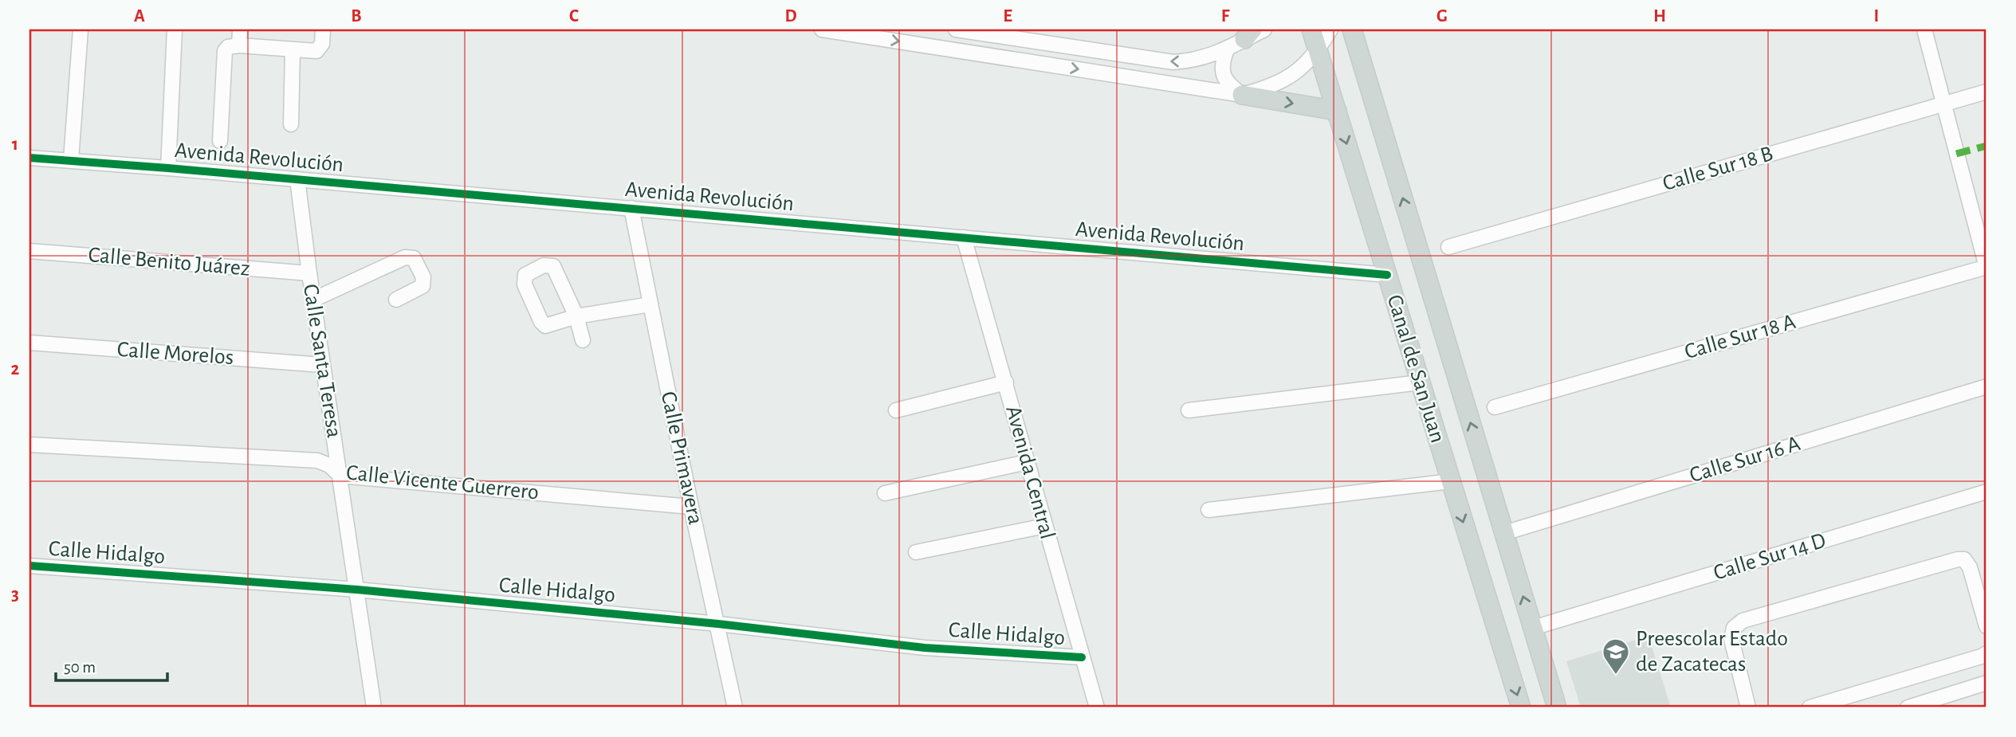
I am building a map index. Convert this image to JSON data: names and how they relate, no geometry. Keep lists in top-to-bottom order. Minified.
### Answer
{"streets":{"main road":["Canal de San Juan"],"street":["Avenida Revolución","Calle Sur 18 B","Calle Benito Juárez","Calle Sur 18 A","Calle Morelos","Calle Santa Teresa","Calle Primavera","Calle Sur 16 A","Avenida Central","Calle Vicente Guerrero","Calle Hidalgo","Calle Sur 14 D"]},"crossings":[["Avenida Revolución","Calle Santa Teresa"],["Avenida Revolución","Canal de San Juan"],["Avenida Revolución","Calle Primavera"],["Avenida Revolución","Avenida Central"],["Calle Benito Juárez","Calle Santa Teresa"],["Calle Morelos","Calle Santa Teresa"],["Calle Santa Teresa","Calle Vicente Guerrero"],["Calle Santa Teresa","Calle Hidalgo"],["Canal de San Juan","Calle Sur 16 A"],["Canal de San Juan","Calle Sur 14 D"],["Calle Primavera","Calle Vicente Guerrero"],["Calle Primavera","Calle Hidalgo"],["Avenida Central","Calle Hidalgo"]],"places":{"school or university":["Preescolar Estado de Zacatecas"]},"scale_bar":"50 m","grid":{"columns":["A","B","C","D","E","F","G","H","I"],"rows":["1","2","3"]}}
